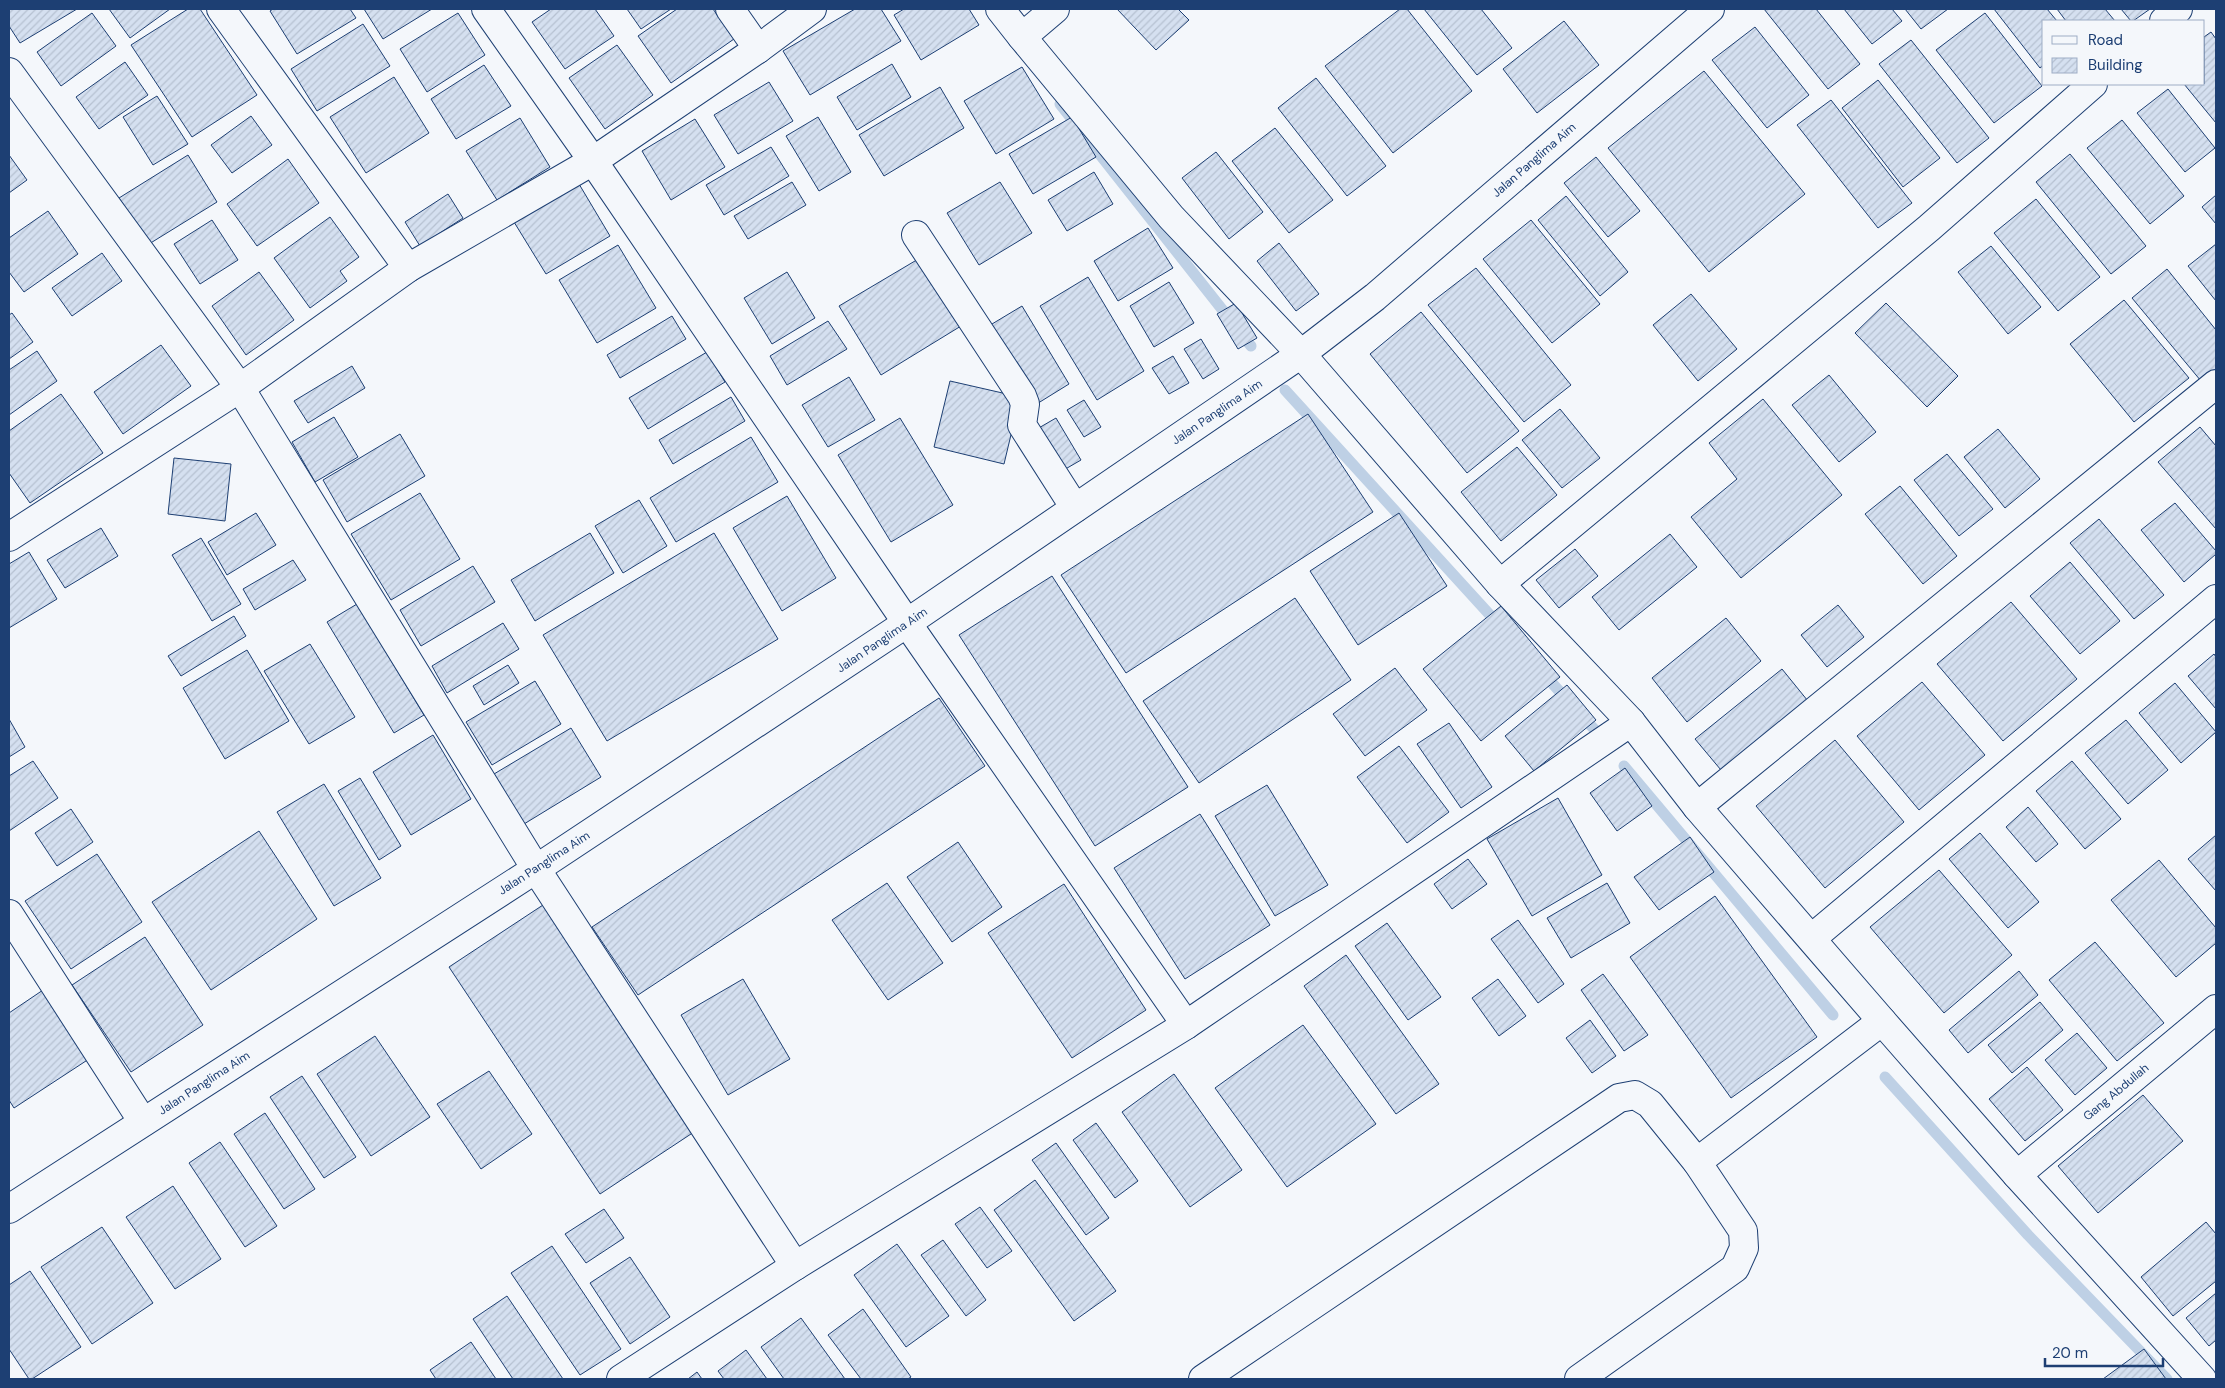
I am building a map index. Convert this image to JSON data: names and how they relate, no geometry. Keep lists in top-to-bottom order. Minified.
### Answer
{"streets":{"street":["Jalan Panglima Aim","Gang Abdullah"]},"legend":["Road","Building"],"scale_bar":"20 m"}
